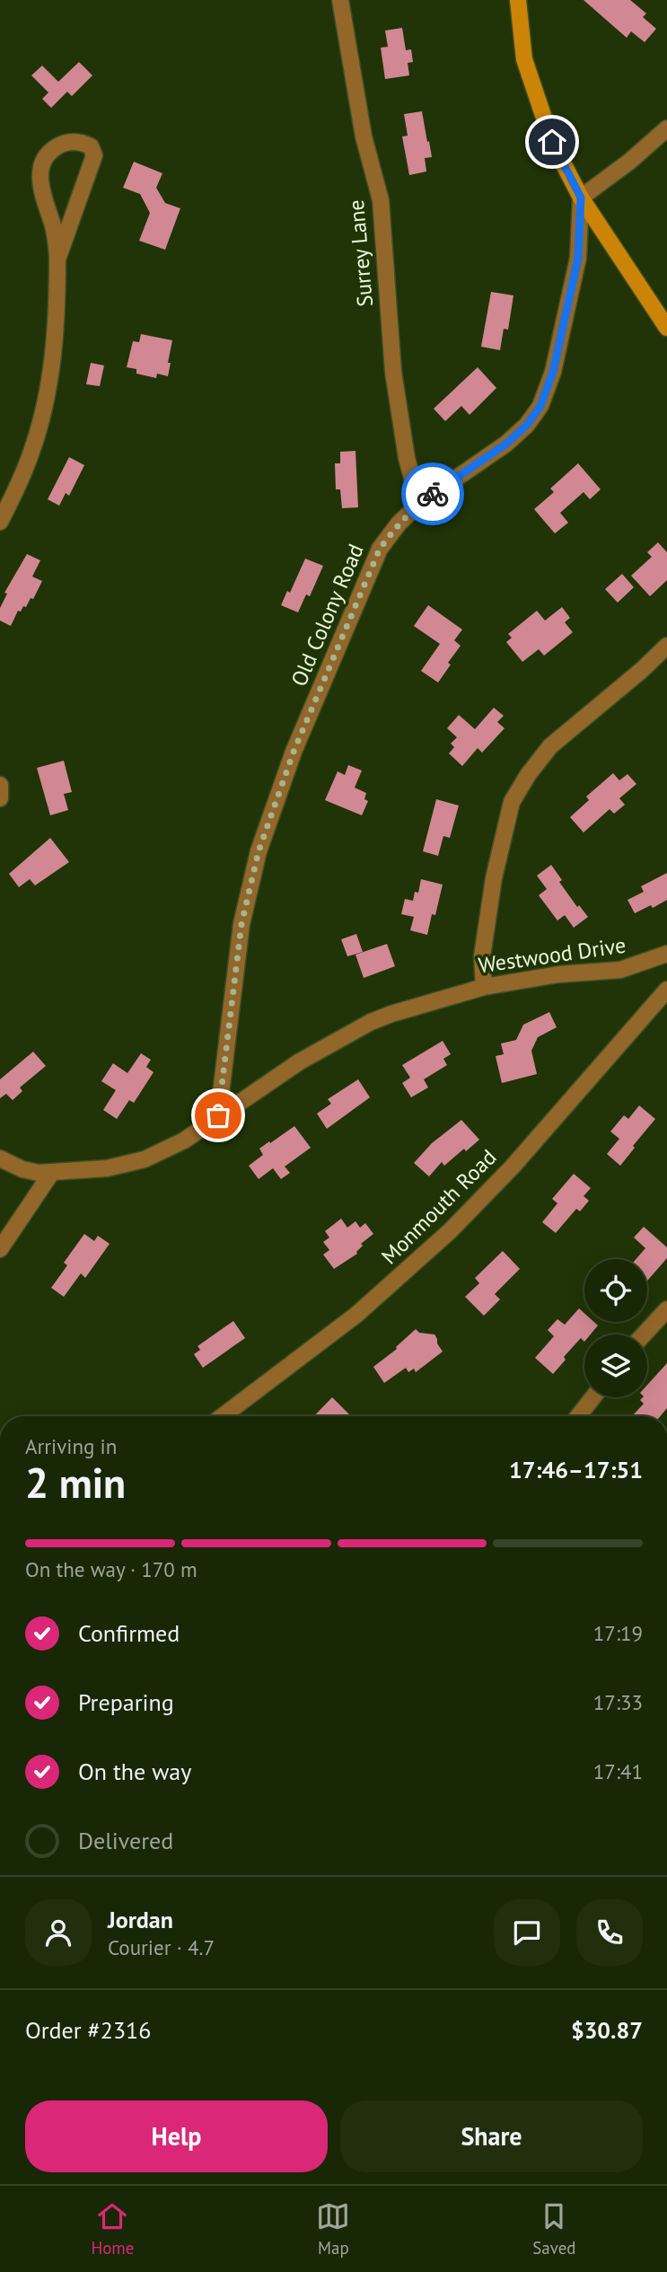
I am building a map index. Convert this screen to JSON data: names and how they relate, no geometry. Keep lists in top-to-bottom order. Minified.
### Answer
{"streets":{"street":["Surrey Lane","Old Colony Road","Westwood Drive","Monmouth Road"]},"crossings":[["Surrey Lane","Old Colony Road"],["Old Colony Road","Westwood Drive"]],"page":{"heading":["2 min","Arriving in","17:46–17:51"],"panel":["Jordan","Courier · 4.7","Order #2316","$30.87"],"bar":"On the way · 170 m","list":[["Confirmed","17:19"],["Preparing","17:33"],["On the way","17:41"],"Delivered"],"buttons":["Help","Share"],"tabs":["Home","Map","Saved"]}}
